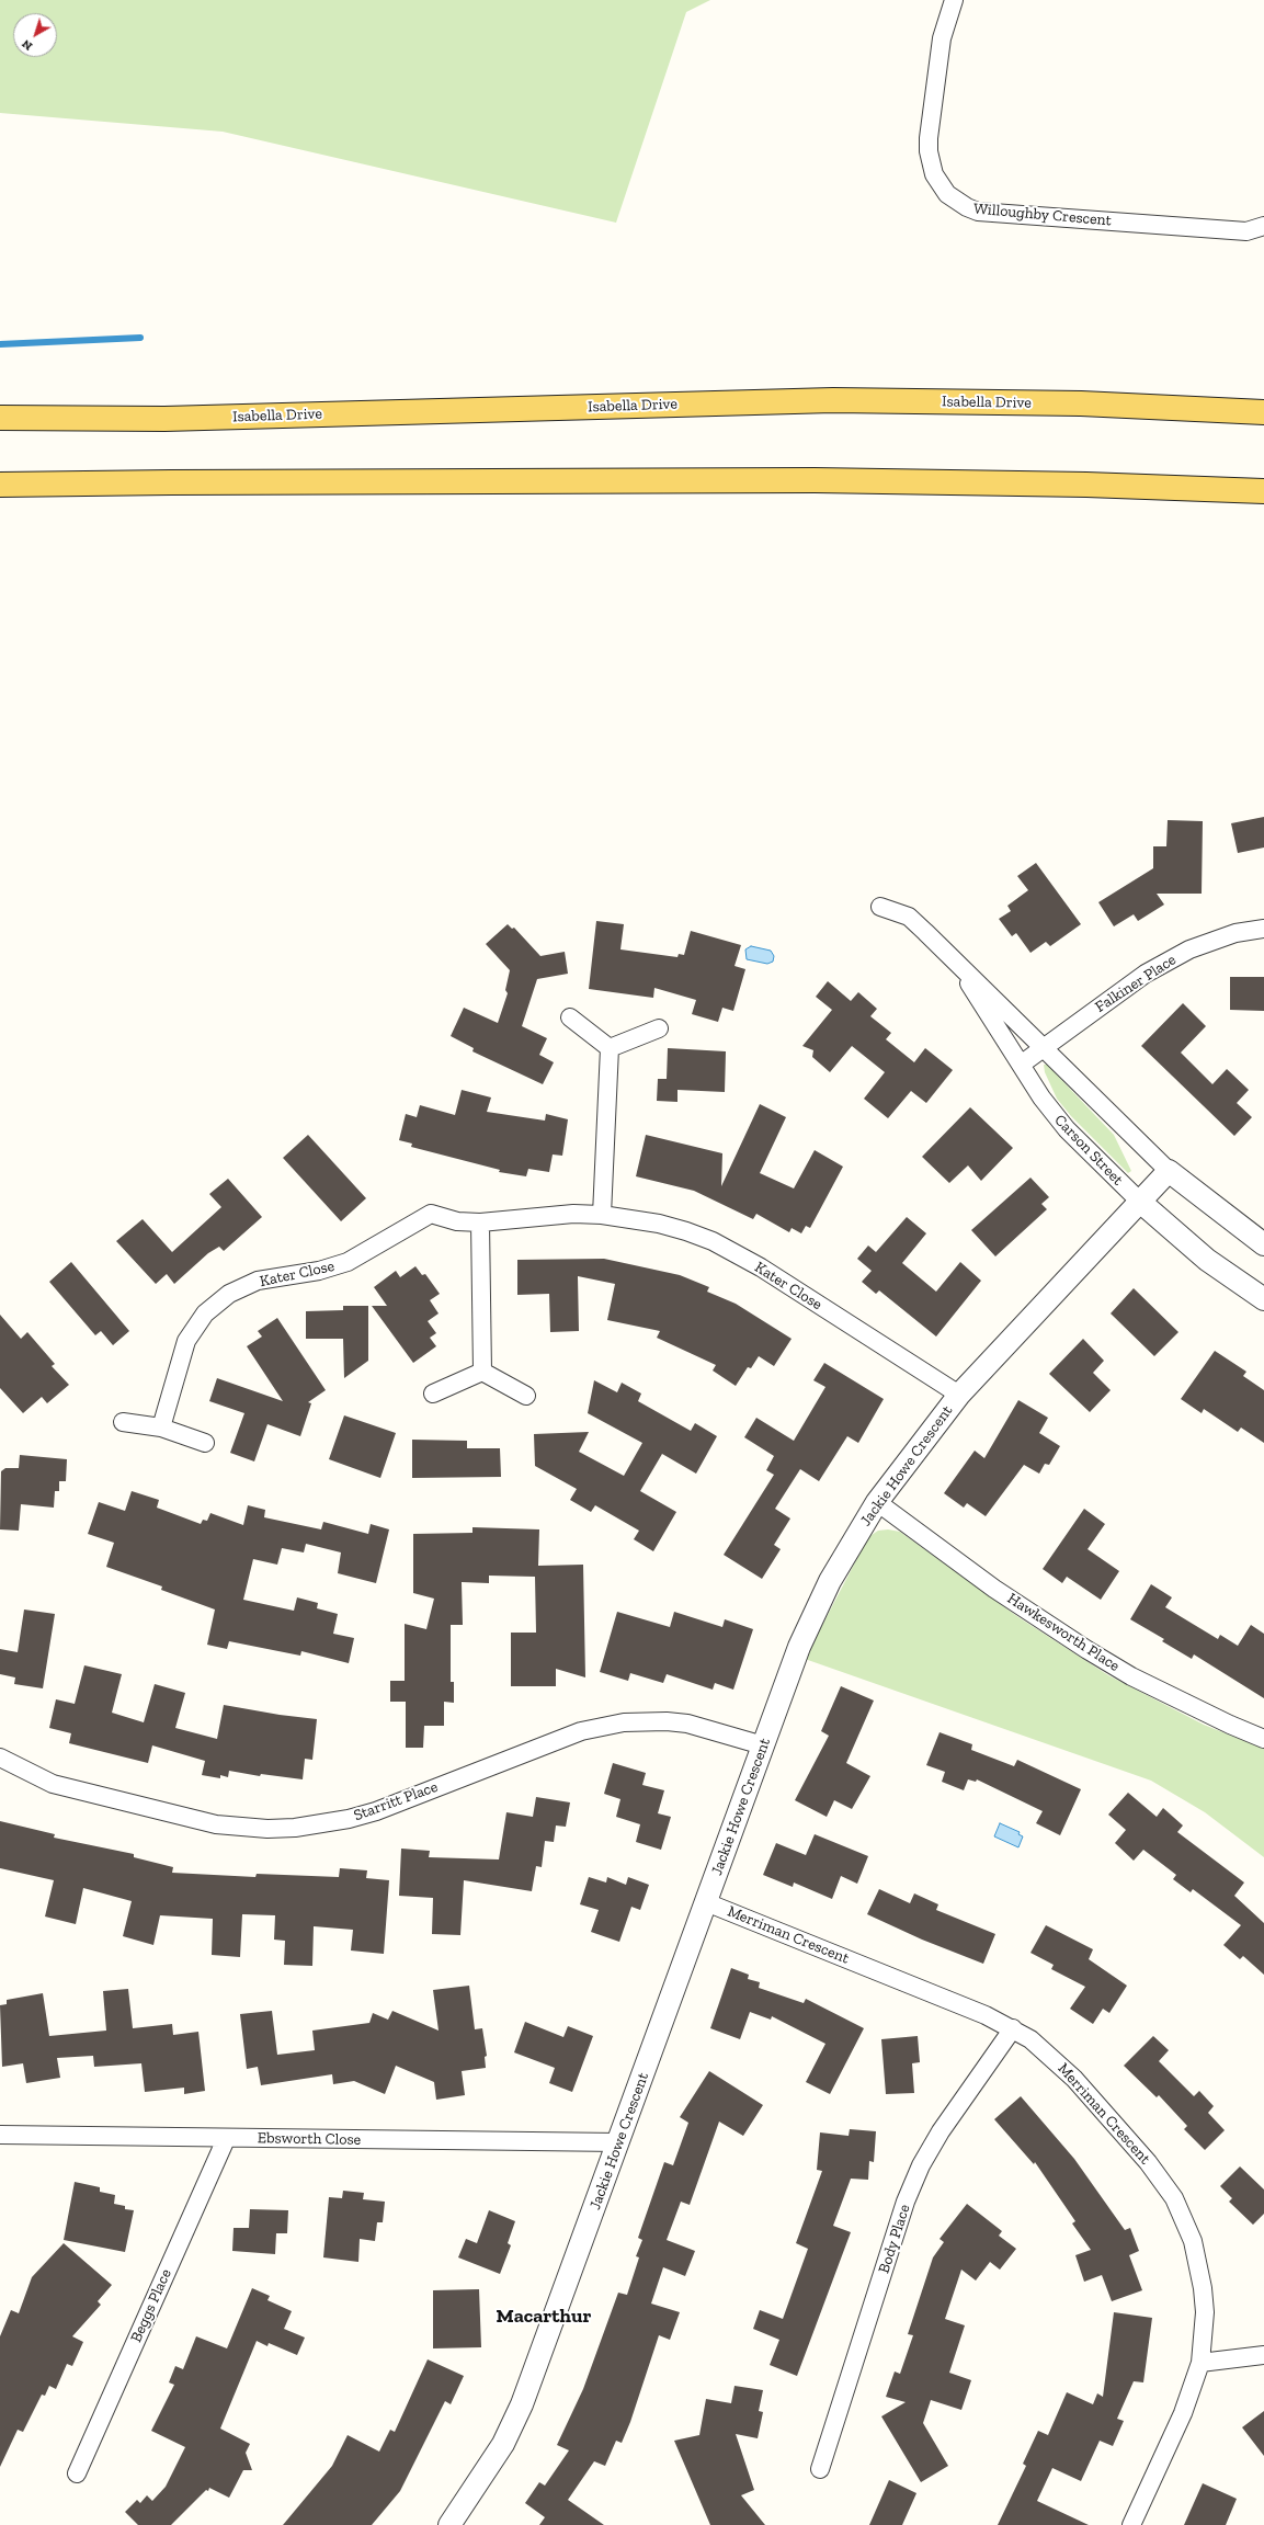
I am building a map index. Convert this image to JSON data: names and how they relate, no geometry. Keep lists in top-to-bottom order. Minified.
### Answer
{"streets":{"main road":["Isabella Drive"],"street":["Willoughby Crescent","Falkiner Place","Carson Street","Kater Close","Jackie Howe Crescent","Hawkesworth Place","Starritt Place","Merriman Crescent","Ebsworth Close","Body Place","Beggs Place"]},"crossings":[["Falkiner Place","Carson Street"],["Carson Street","Jackie Howe Crescent"],["Kater Close","Jackie Howe Crescent"],["Jackie Howe Crescent","Hawkesworth Place"],["Jackie Howe Crescent","Starritt Place"],["Jackie Howe Crescent","Merriman Crescent"],["Jackie Howe Crescent","Ebsworth Close"],["Merriman Crescent","Body Place"],["Ebsworth Close","Beggs Place"]],"districts":["Macarthur"],"north":"bottom left"}
